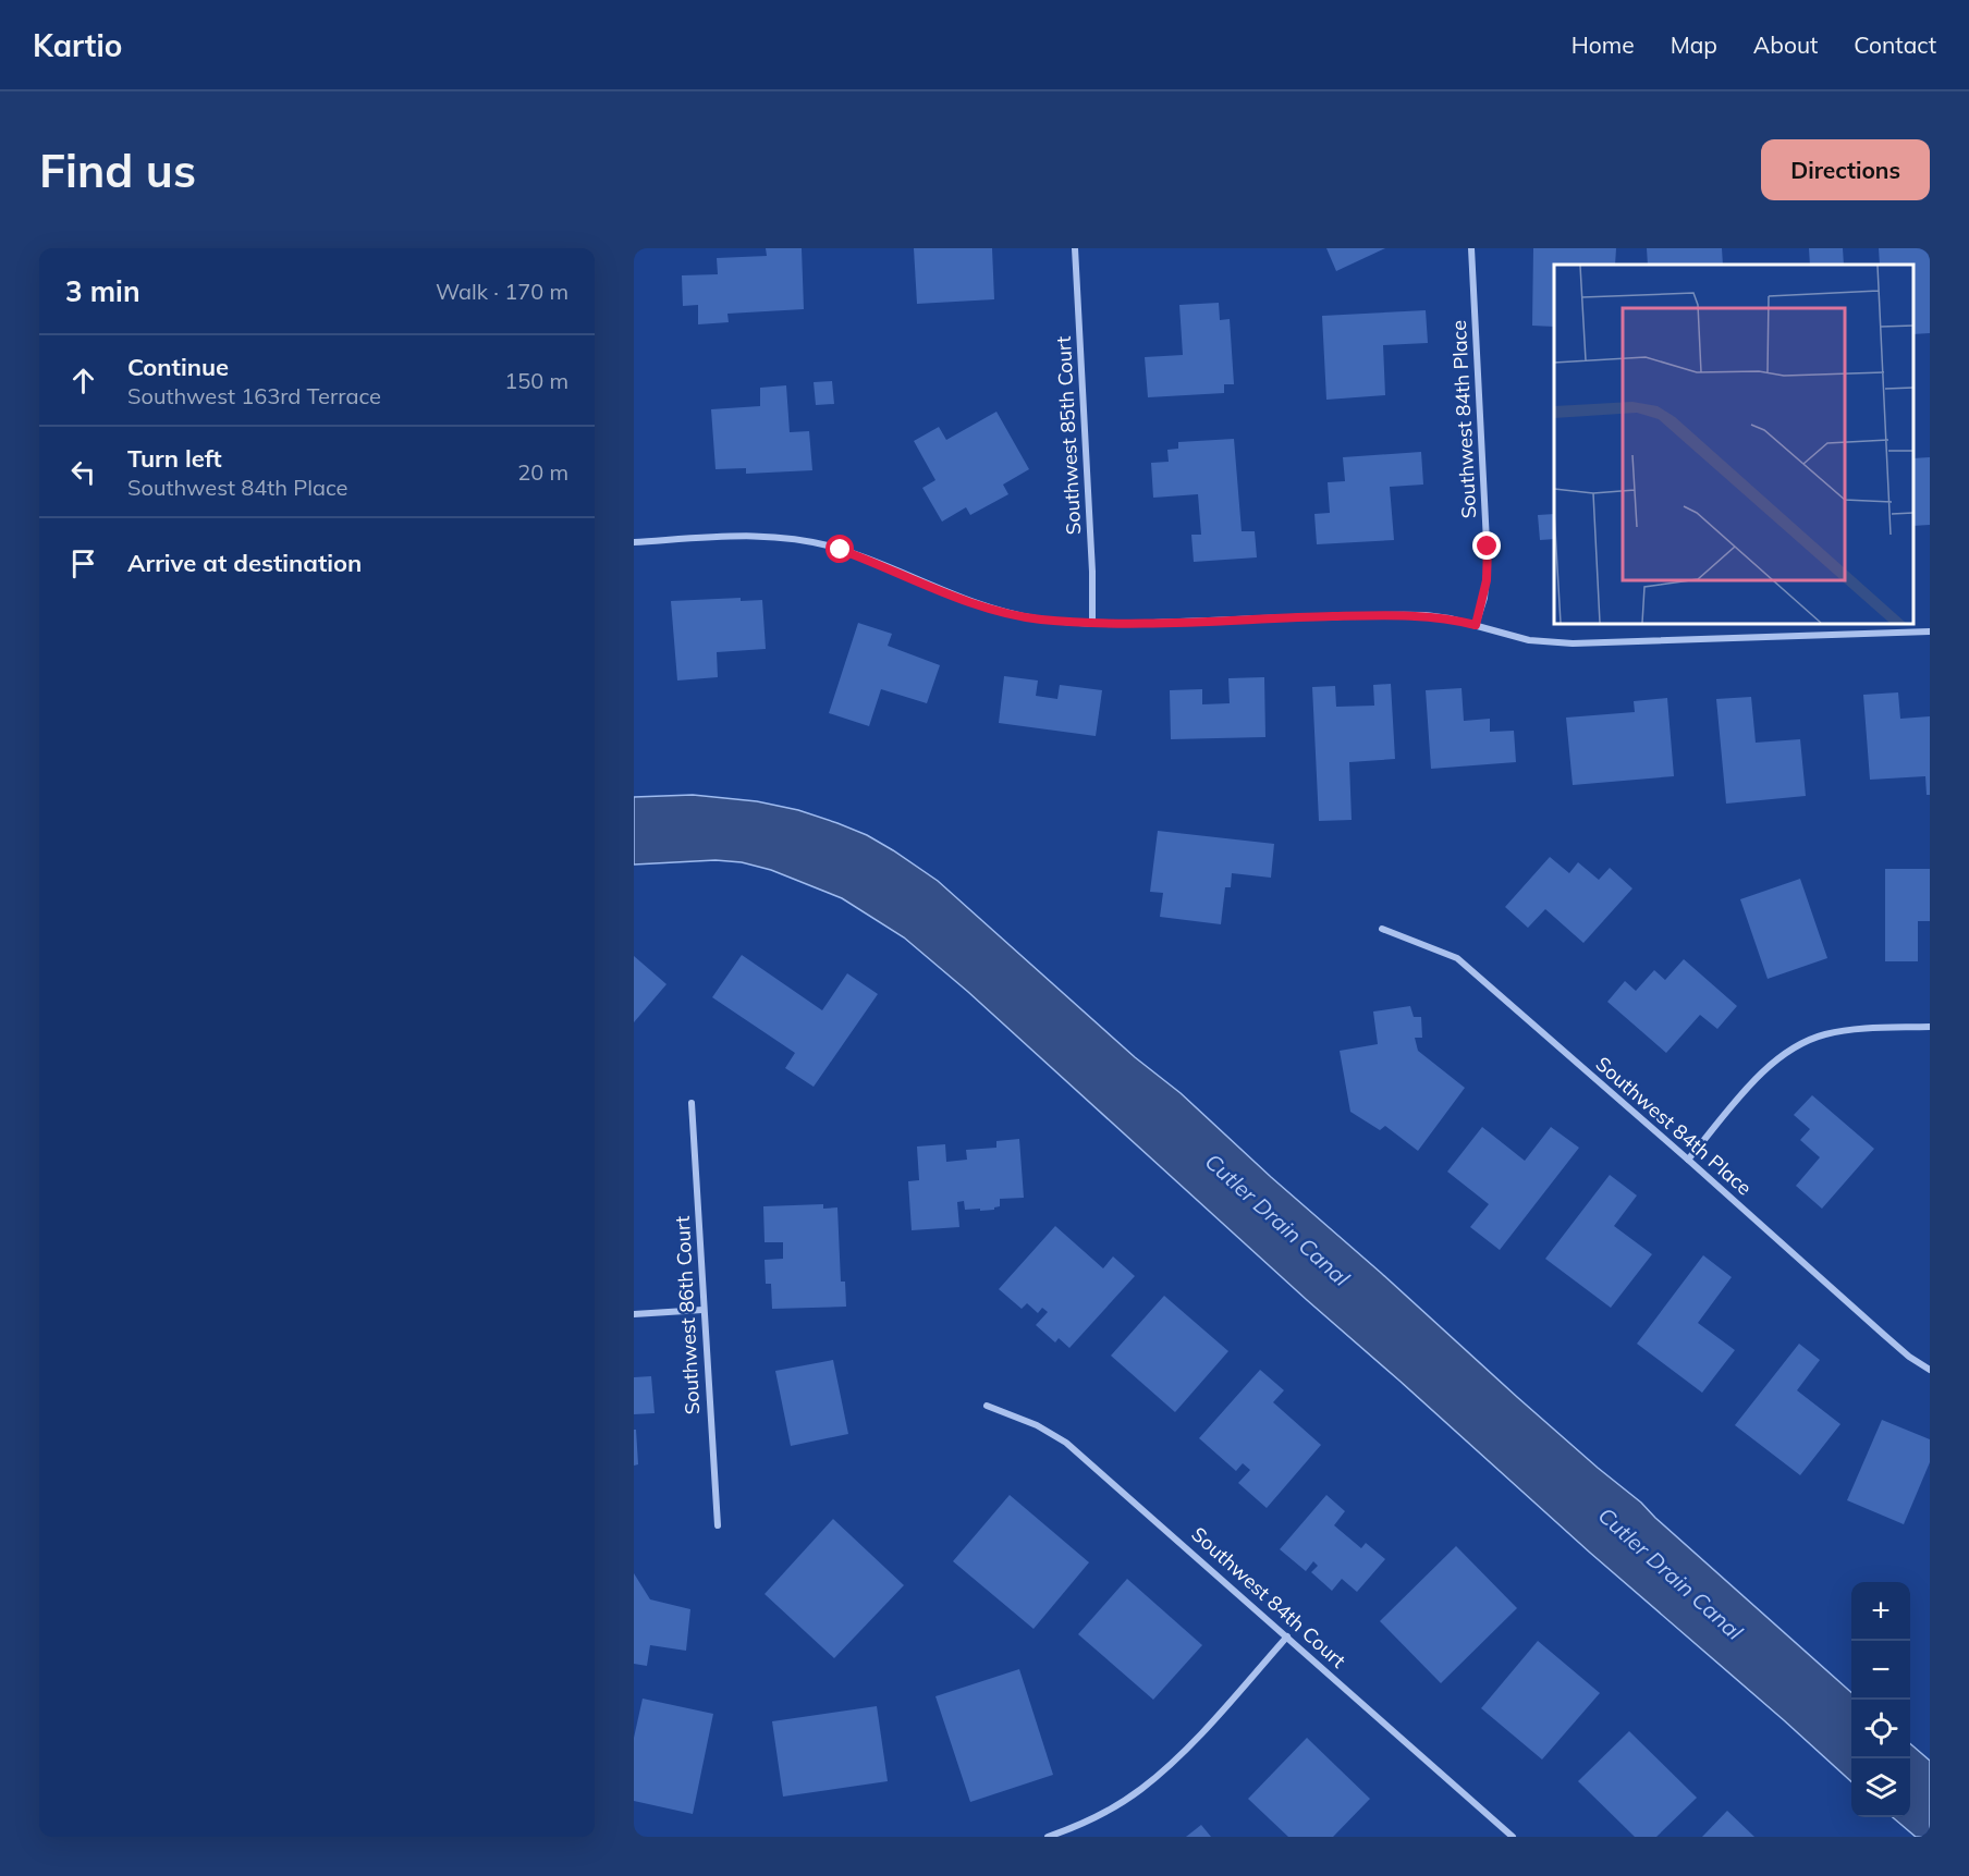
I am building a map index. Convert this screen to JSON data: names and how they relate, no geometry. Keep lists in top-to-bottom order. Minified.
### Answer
{"streets":{"street":["Southwest 84th Place","Southwest 85th Court","Southwest 86th Court","Southwest 84th Court"]},"water":["Cutler Drain Canal"],"page":{"header":"Kartio","nav":["Home","Map","About","Contact"],"buttons":"Directions","title":"Find us","heading":["3 min","Walk · 170 m"],"list":[["Continue","Southwest 163rd Terrace","150 m"],["Turn left","Southwest 84th Place","20 m"],"Arrive at destination"],"map_buttons":["+","−"]}}
